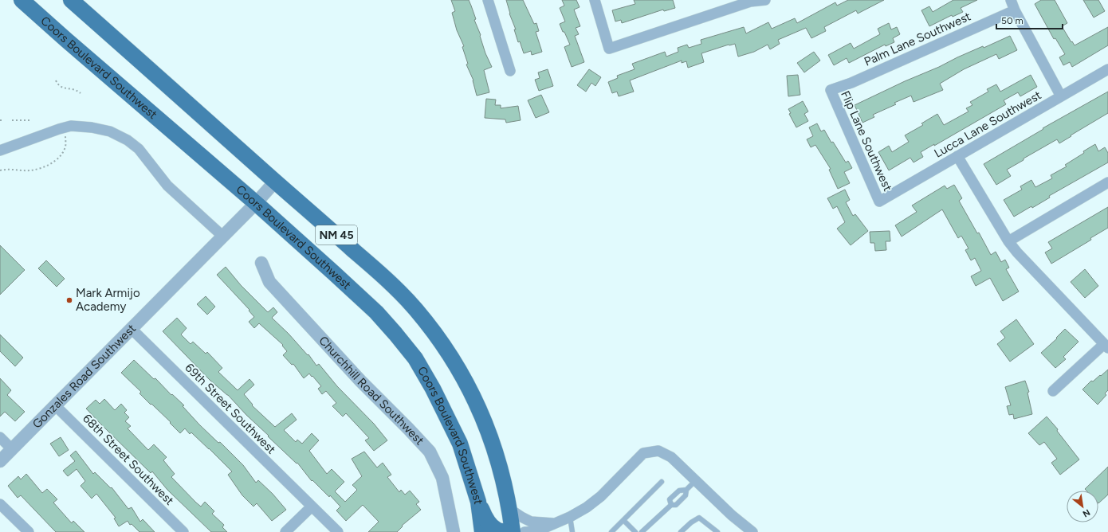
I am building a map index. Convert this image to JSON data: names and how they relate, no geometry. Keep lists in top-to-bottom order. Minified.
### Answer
{"streets":{"main road":["Coors Boulevard Southwest","NM 45"],"street":["Palm Lane Southwest","Lucca Lane Southwest","Flip Lane Southwest","Gonzales Road Southwest","Churchhill Road Southwest","69th Street Southwest","68th Street Southwest"]},"crossings":[["Palm Lane Southwest","Flip Lane Southwest"],["Coors Boulevard Southwest","Gonzales Road Southwest"],["Lucca Lane Southwest","Flip Lane Southwest"],["NM 45","Gonzales Road Southwest"],["Gonzales Road Southwest","69th Street Southwest"],["Gonzales Road Southwest","68th Street Southwest"]],"places":["Mark Armijo Academy"],"scale_bar":"50 m","north":"bottom right"}
